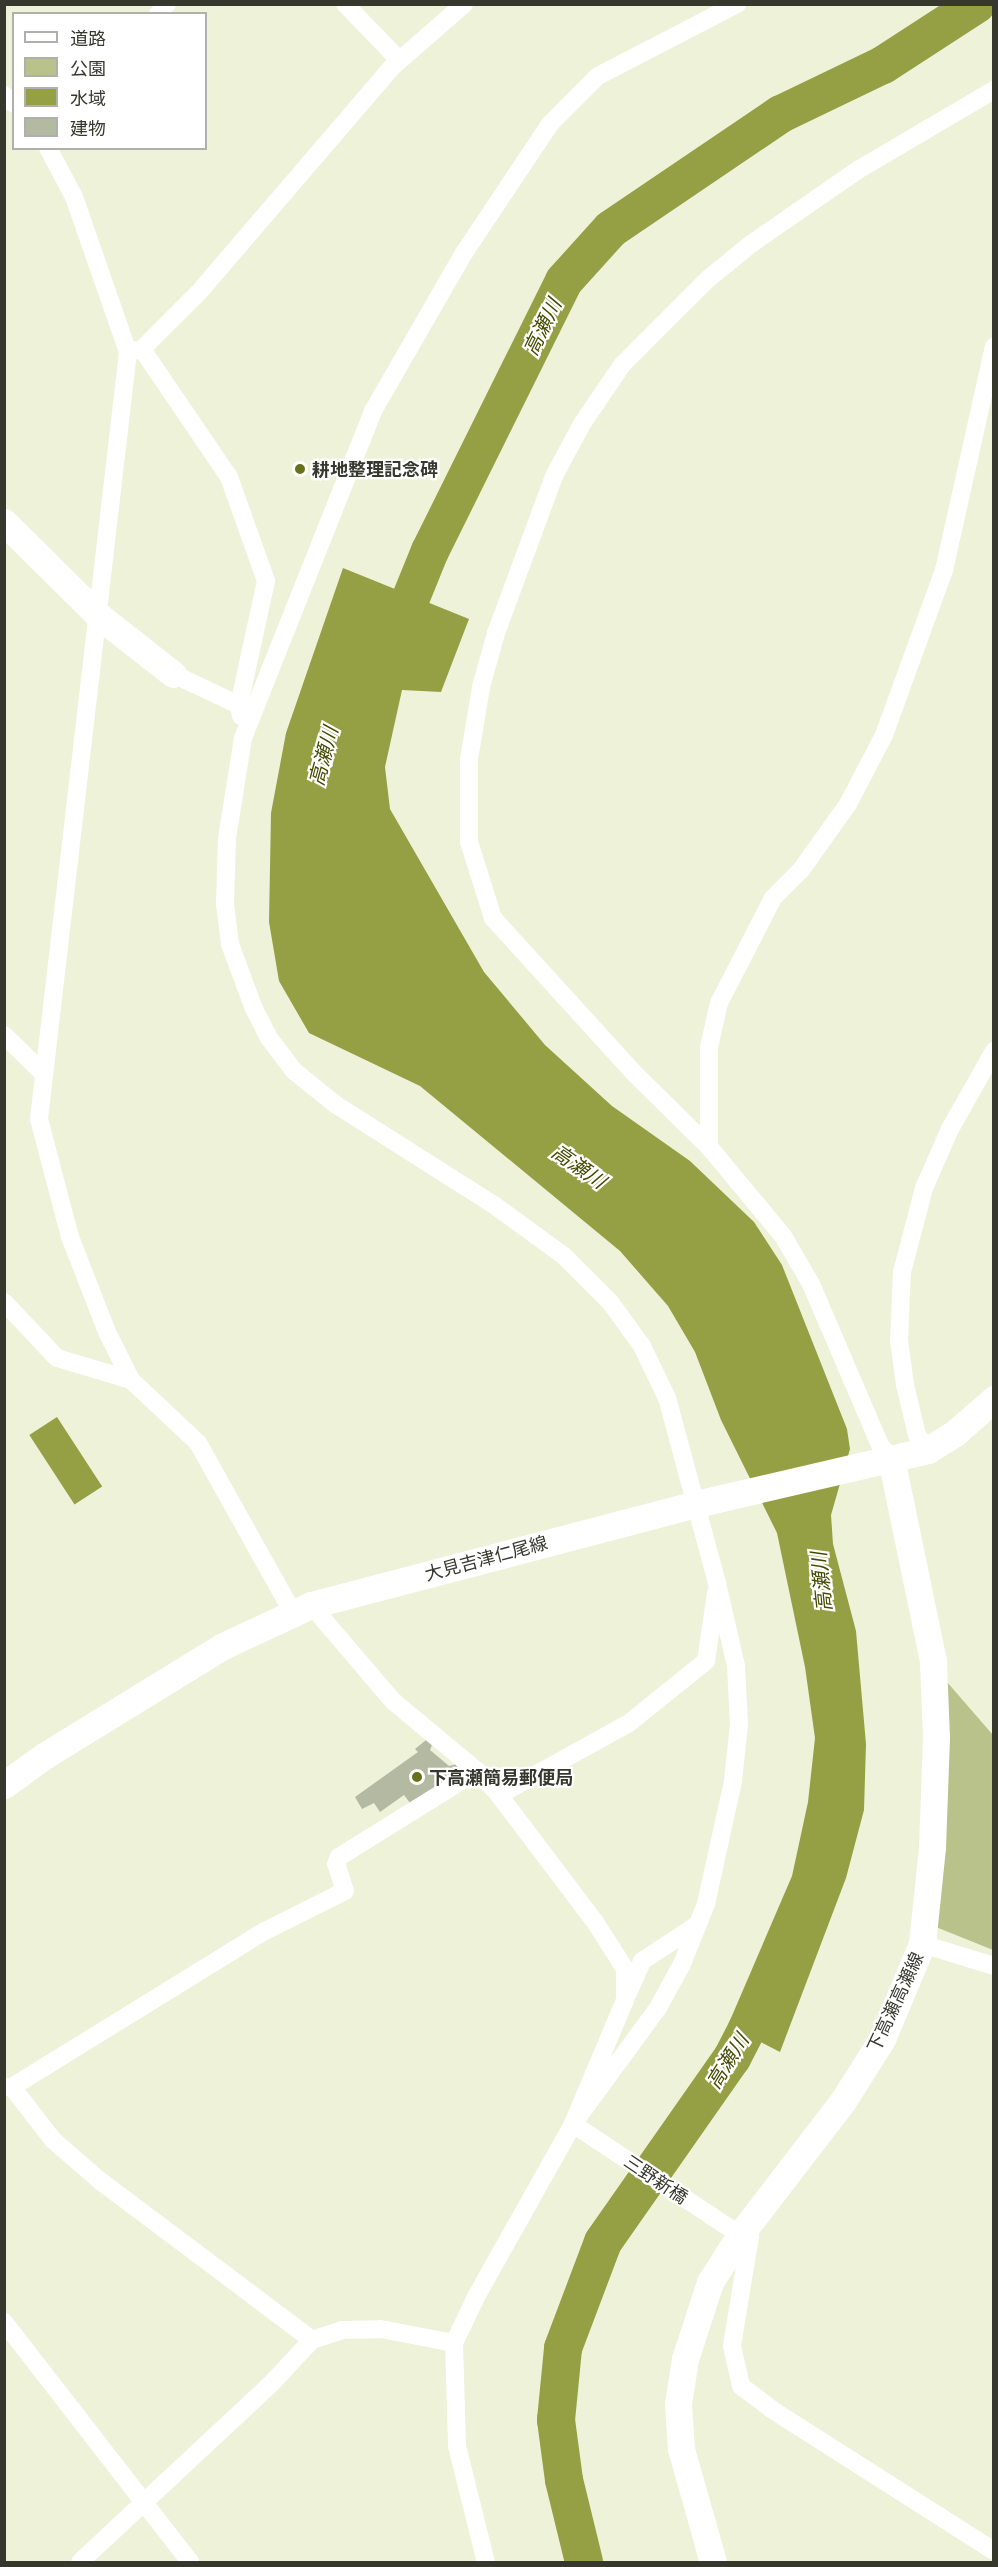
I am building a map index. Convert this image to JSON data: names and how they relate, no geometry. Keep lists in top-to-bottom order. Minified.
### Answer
{"streets":{"main road":["大見吉津仁尾線","下高瀬高瀬線"],"street":["三野新橋"]},"crossings":[["大見吉津仁尾線","下高瀬高瀬線"],["下高瀬高瀬線","三野新橋"]],"water":["高瀬川"],"places":["耕地整理記念碑","下高瀬簡易郵便局"],"legend":["道路","公園","水域","建物"]}
